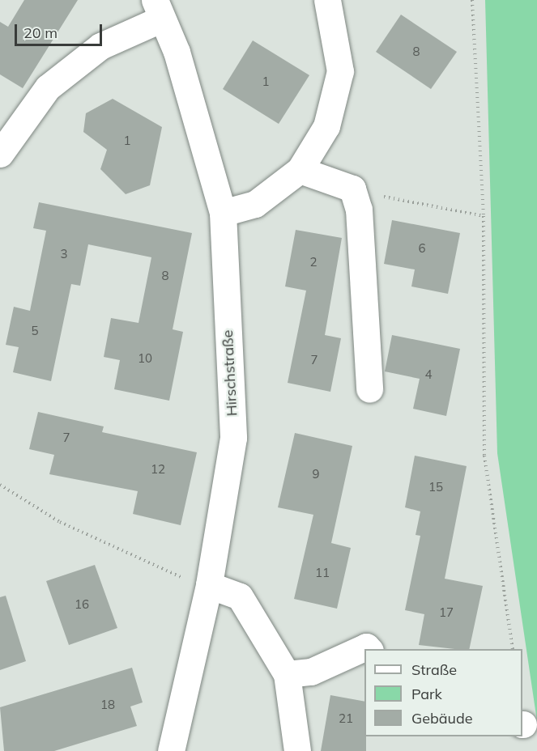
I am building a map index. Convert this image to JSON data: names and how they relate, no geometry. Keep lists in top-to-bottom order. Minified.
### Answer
{"streets":{"street":["Hirschstraße"]},"house_numbers":["8","1","1","6","3","2","8","5","10","7","4","7","12","9","15","11","16","17","18","21"],"legend":["Straße","Park","Gebäude"],"scale_bar":"20 m"}
